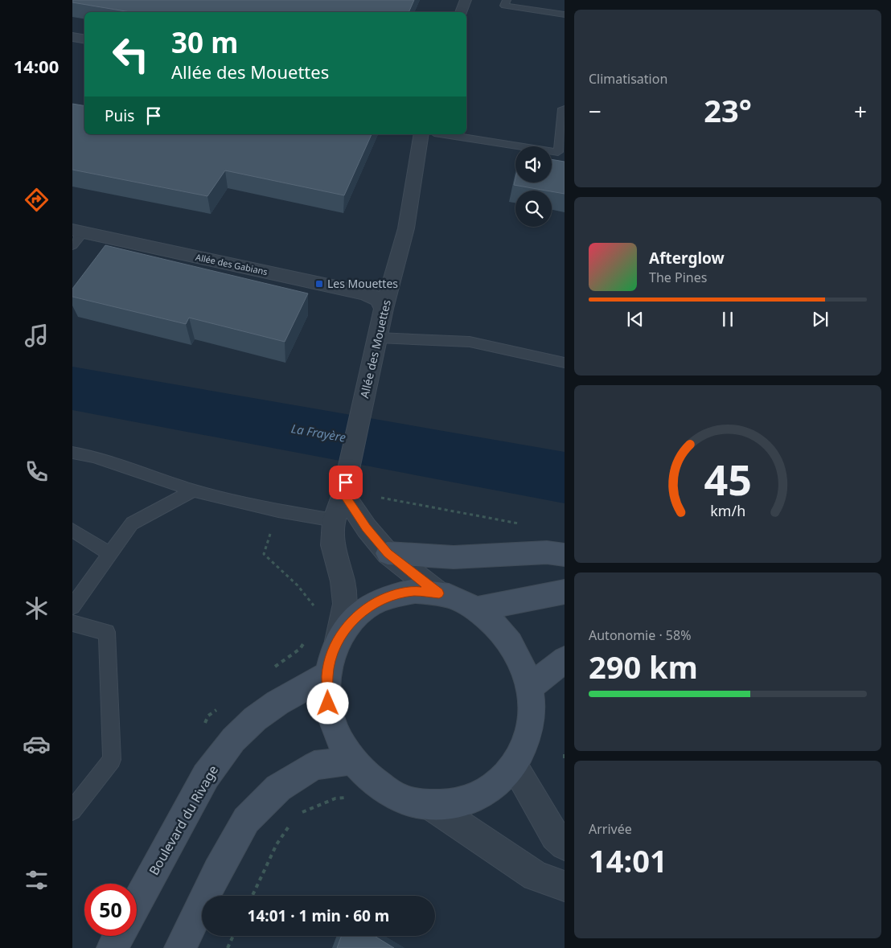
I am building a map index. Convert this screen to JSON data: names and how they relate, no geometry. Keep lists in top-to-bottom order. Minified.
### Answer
{"streets":{"main road":["Boulevard du Rivage"],"street":["Allée des Gabians","Allée des Mouettes"]},"crossings":[["Allée des Gabians","Allée des Mouettes"]],"water":["La Frayère"],"places":{"transit":["Les Mouettes"]},"page":{"tabs":"14:00","tile":["Climatisation",["Autonomie · 58%","290 km"],["Arrivée","14:01"]],"turn":["30 m","Allée des Mouettes"],"heat":["−","23°","+"],"then":"Puis","song":["Afterglow","The Pines"],"limit":"50","trip":"14:01 · 1 min · 60 m","gauge":["45","km/h"]}}
